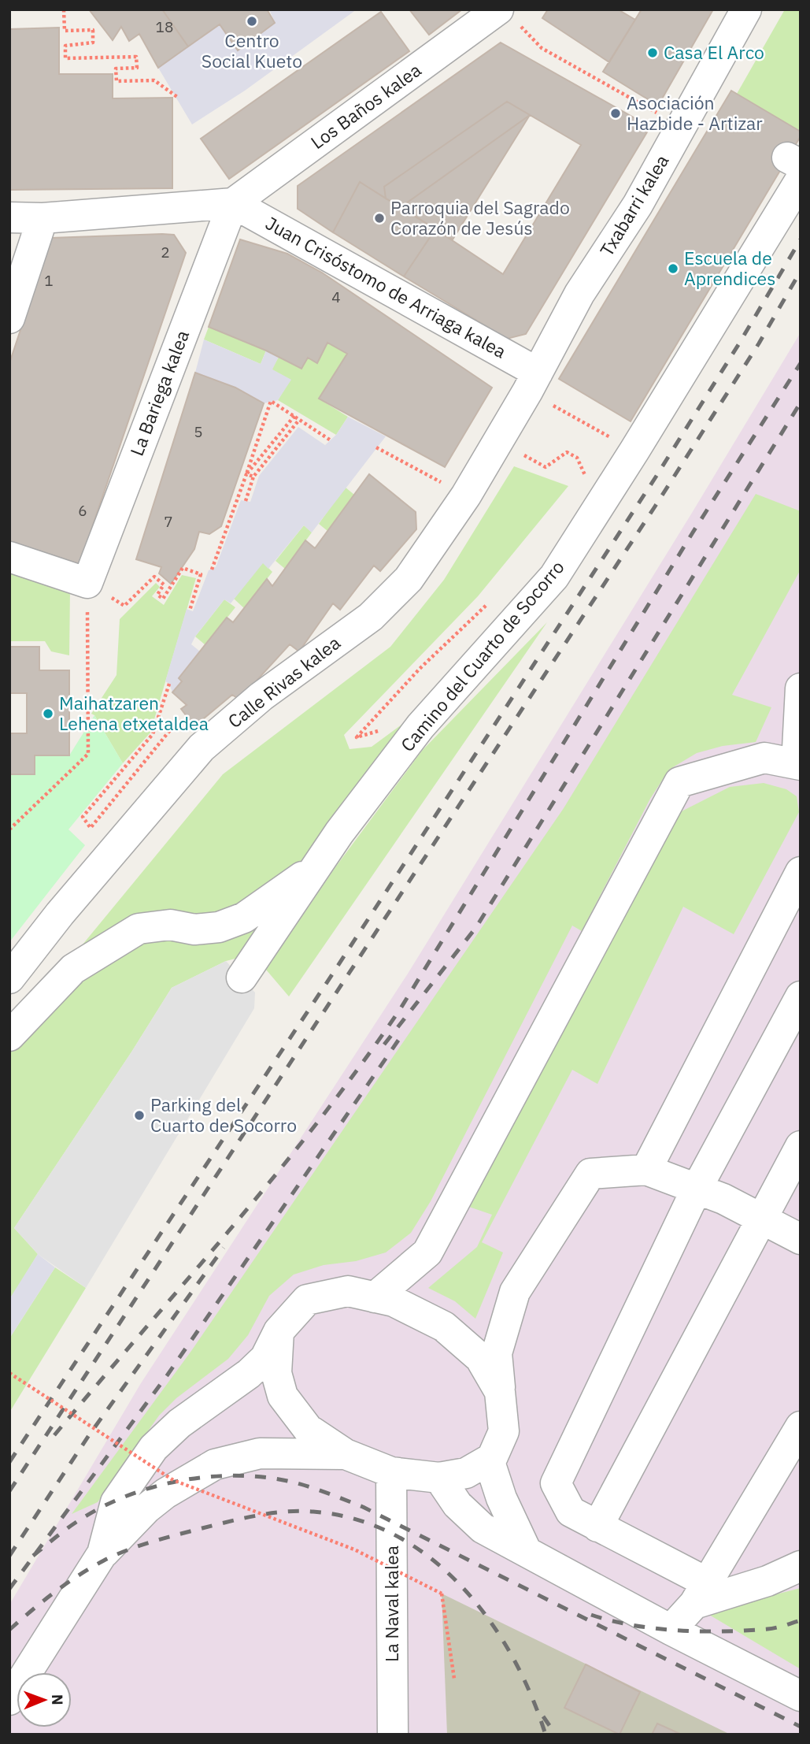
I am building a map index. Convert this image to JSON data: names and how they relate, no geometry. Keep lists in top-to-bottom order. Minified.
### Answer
{"streets":{"street":["Los Baños kalea","Txabarri kalea","Juan Crisóstomo de Arriaga kalea","La Bariega kalea","Camino del Cuarto de Socorro","Calle Rivas kalea","La Naval kalea"]},"crossings":[["Los Baños kalea","Juan Crisóstomo de Arriaga kalea"],["Los Baños kalea","La Bariega kalea"],["Txabarri kalea","Juan Crisóstomo de Arriaga kalea"],["Txabarri kalea","Calle Rivas kalea"],["Juan Crisóstomo de Arriaga kalea","La Bariega kalea"],["Juan Crisóstomo de Arriaga kalea","Calle Rivas kalea"]],"places":["Centro Social Kueto","Casa El Arco","Asociación Hazbide - Artizar","Parroquia del Sagrado Corazón de Jesús","Escuela de Aprendices","Maihatzaren Lehena etxetaldea","Parking del Cuarto de Socorro"],"house_numbers":["18","2","1","4","5","6","7"],"north":"right"}
